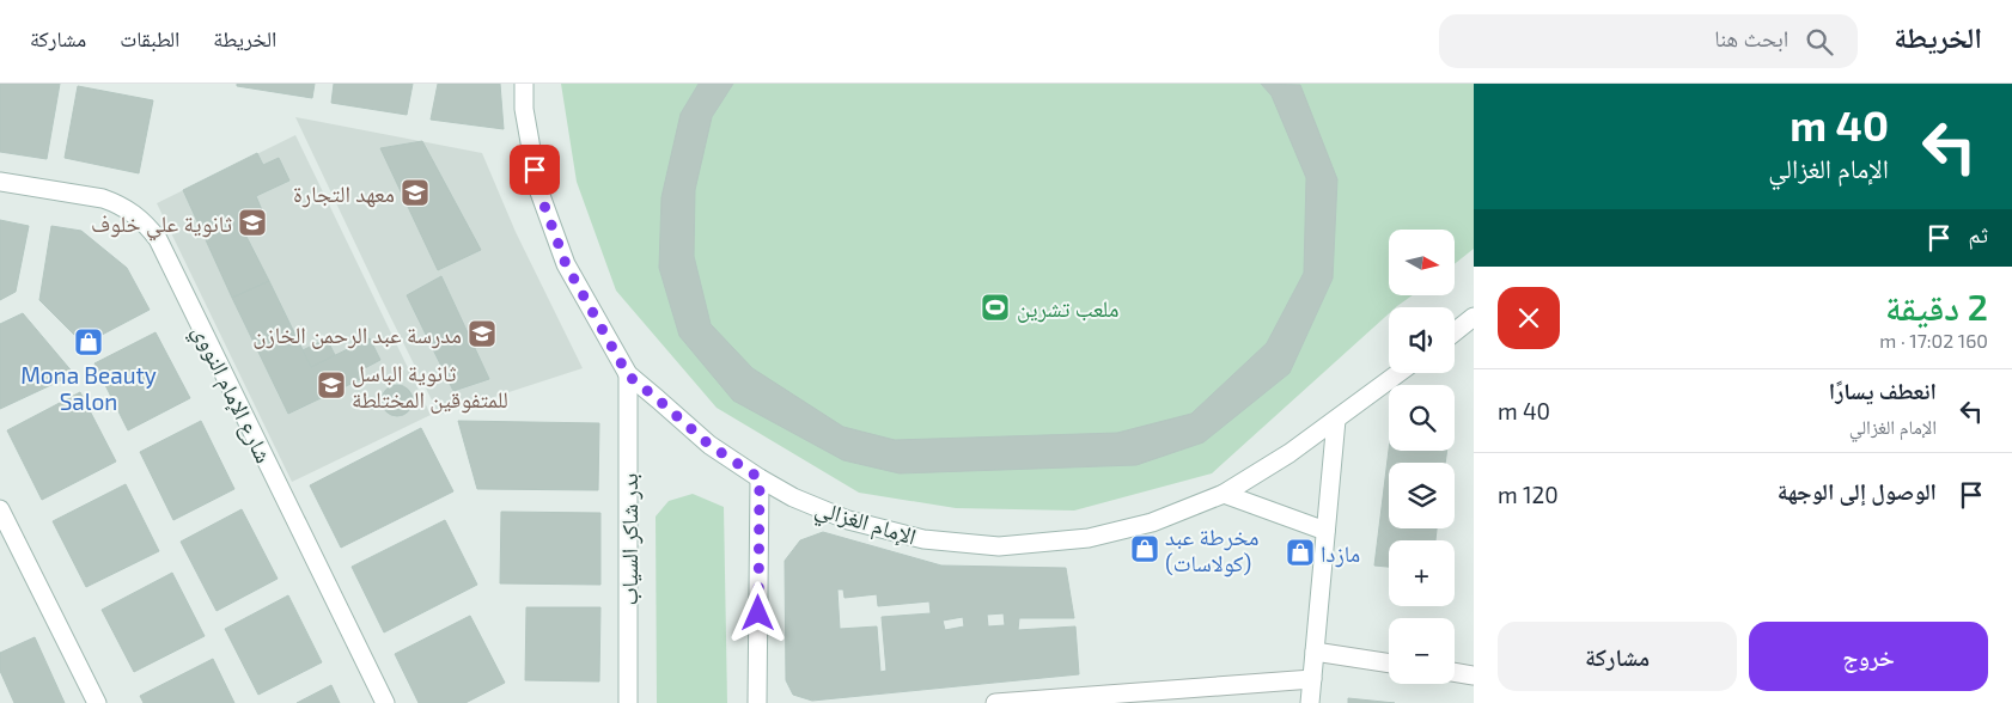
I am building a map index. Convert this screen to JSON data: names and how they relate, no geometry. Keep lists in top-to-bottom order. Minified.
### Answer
{"streets":{"main road":["شارع الإمام النووي","الإمام الغزالي","بدر شاكر السياب"]},"crossings":[["الإمام الغزالي","بدر شاكر السياب"]],"places":{"school or university":["معهد التجارة","ثانوية علي خلوف","مدرسة عبد الرحمن الخازن","ثانوية الباسل للمتفوقين المختلطة"],"sports":["ملعب تشرين"],"shop":["Mona Beauty Salon","مخرطة عبد (كولاسات)","مازدا"]},"north":"right","page":{"header":"الخريطة","search":"ابحث هنا","nav":["الخريطة","الطبقات","مشاركة"],"turn":["40 m","الإمام الغزالي"],"then":"ثم","map_buttons":["+","−"],"heading":["2 دقيقة","160 m · 17:02"],"list":[{"name":"انعطف يسارًا","note":"الإمام الغزالي","value":"40 m"},{"name":"الوصول إلى الوجهة","value":"120 m"}],"buttons":["خروج","مشاركة"]}}
